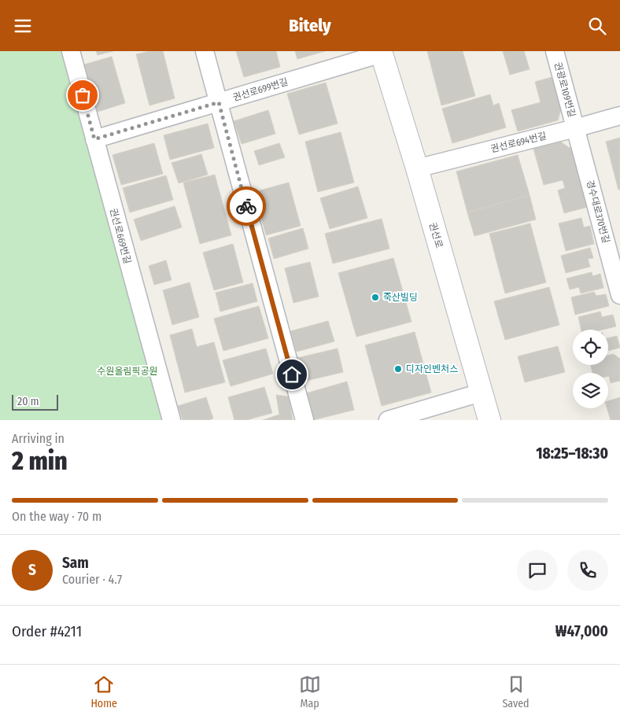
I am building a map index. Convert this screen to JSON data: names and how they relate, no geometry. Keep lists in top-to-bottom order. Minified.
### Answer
{"streets":{"street":["권선로699번길","권광로109번길","권선로694번길","경수대로370번길","권선로","권선로669번길"]},"crossings":[["권선로699번길","권선로"],["권선로699번길","권선로669번길"],["권광로109번길","권선로694번길"],["권광로109번길","경수대로370번길"],["권선로694번길","경수대로370번길"],["권선로694번길","권선로"]],"parks":["수원올림픽공원"],"places":["죽산빌딩","디자인벤처스"],"scale_bar":"20 m","page":{"header":"Bitely","scale":"20 m","heading":["2 min","Arriving in","18:25–18:30"],"panel":["Sam","Courier · 4.7","Order #4211","₩47,000"],"bar":"On the way · 70 m","round":"S","tabs":["Home","Map","Saved"]}}
